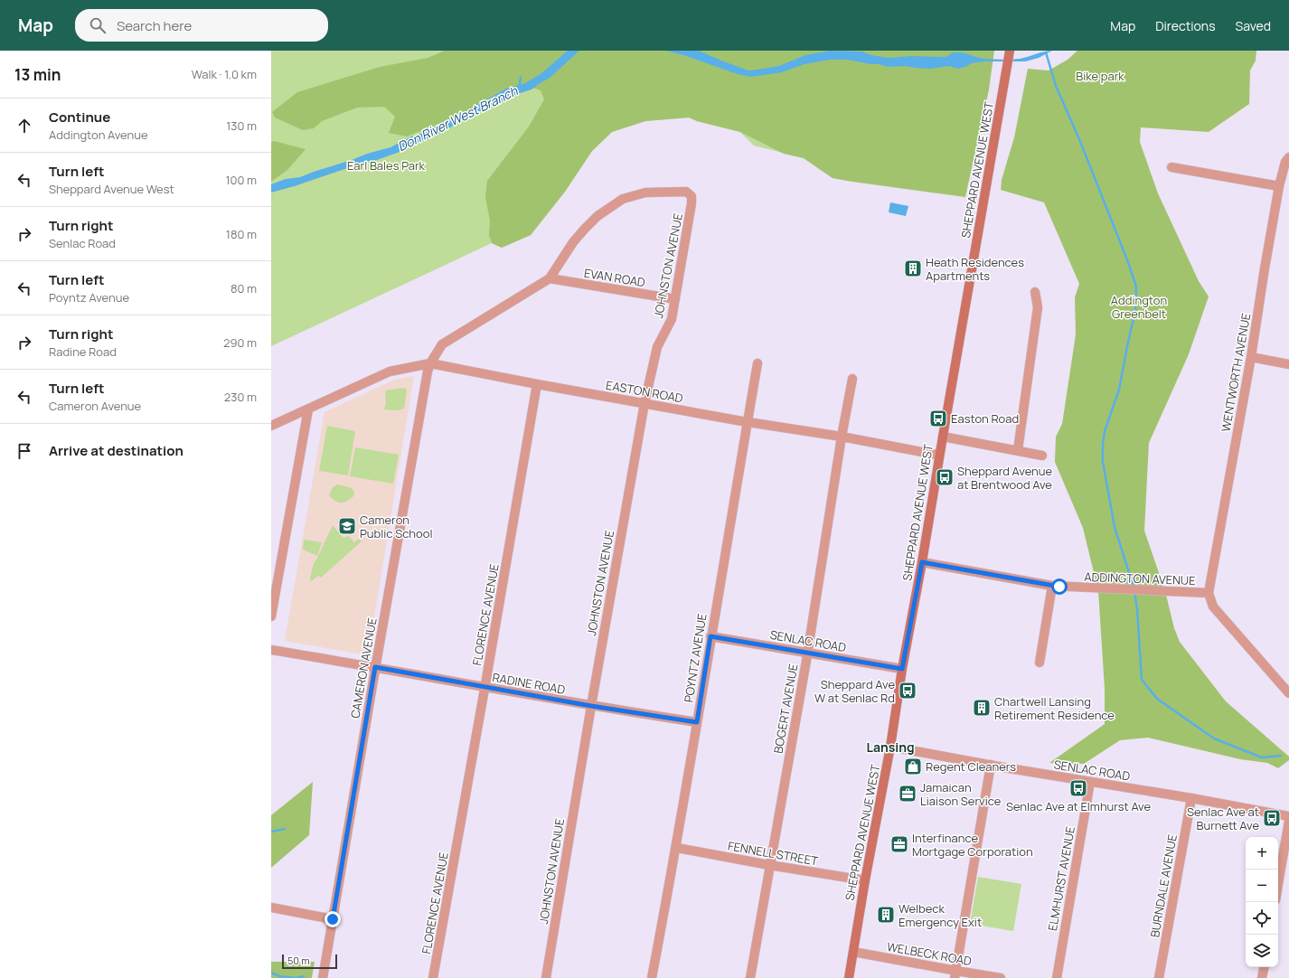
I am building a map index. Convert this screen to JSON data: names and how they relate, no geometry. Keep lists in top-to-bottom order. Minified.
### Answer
{"streets":{"main road":["SHEPPARD AVENUE WEST"],"street":["JOHNSTON AVENUE","EVAN ROAD","WENTWORTH AVENUE","EASTON ROAD","ADDINGTON AVENUE","FLORENCE AVENUE","SENLAC ROAD","POYNTZ AVENUE","CAMERON AVENUE","RADINE ROAD","BOGERT AVENUE","FENNELL STREET","ELMHURST AVENUE","BURNDALE AVENUE","WELBECK ROAD"]},"crossings":[["SHEPPARD AVENUE WEST","EASTON ROAD"],["SHEPPARD AVENUE WEST","ADDINGTON AVENUE"],["SHEPPARD AVENUE WEST","SENLAC ROAD"],["SHEPPARD AVENUE WEST","FENNELL STREET"],["SHEPPARD AVENUE WEST","WELBECK ROAD"],["JOHNSTON AVENUE","EVAN ROAD"],["JOHNSTON AVENUE","EASTON ROAD"],["JOHNSTON AVENUE","CAMERON AVENUE"],["JOHNSTON AVENUE","RADINE ROAD"],["EVAN ROAD","CAMERON AVENUE"],["WENTWORTH AVENUE","ADDINGTON AVENUE"],["EASTON ROAD","FLORENCE AVENUE"],["EASTON ROAD","POYNTZ AVENUE"],["EASTON ROAD","CAMERON AVENUE"],["EASTON ROAD","BOGERT AVENUE"],["FLORENCE AVENUE","RADINE ROAD"],["SENLAC ROAD","POYNTZ AVENUE"],["SENLAC ROAD","BOGERT AVENUE"],["SENLAC ROAD","ELMHURST AVENUE"],["SENLAC ROAD","BURNDALE AVENUE"],["POYNTZ AVENUE","RADINE ROAD"],["POYNTZ AVENUE","FENNELL STREET"],["CAMERON AVENUE","RADINE ROAD"],["BOGERT AVENUE","FENNELL STREET"]],"districts":["Lansing"],"water":["Don River West Branch"],"parks":["Bike park","Earl Bales Park","Addington Greenbelt"],"places":{"building":["Heath Residences Apartments","Chartwell Lansing Retirement Residence","Welbeck Emergency Exit"],"bus stop":["Easton Road","Sheppard Avenue at Brentwood Ave","Sheppard Ave W at Senlac Rd","Senlac Ave at Elmhurst Ave","Senlac Ave at Burnett Ave"],"school or university":["Cameron Public School"],"shop":["Regent Cleaners"],"office":["Jamaican Liaison Service","Interfinance Mortgage Corporation"]},"scale_bar":"50 m","page":{"header":"Map","search":"Search here","nav":["Map","Directions","Saved"],"heading":["13 min","Walk · 1.0 km"],"list":[["Continue","Addington Avenue","130 m"],["Turn left","Sheppard Avenue West","100 m"],["Turn right","Senlac Road","180 m"],["Turn left","Poyntz Avenue","80 m"],["Turn right","Radine Road","290 m"],["Turn left","Cameron Avenue","230 m"],"Arrive at destination"],"map_buttons":["+","−"],"scale":"50 m"}}
